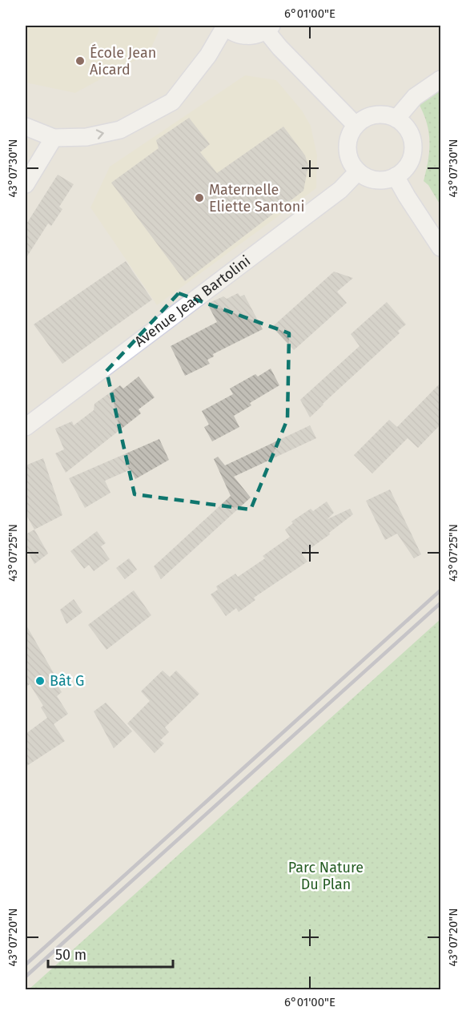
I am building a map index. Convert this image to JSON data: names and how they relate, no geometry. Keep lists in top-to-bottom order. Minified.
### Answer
{"streets":{"street":["Avenue Jean Bartolini"]},"parks":["Parc Nature Du Plan"],"places":["École Jean Aicard","Maternelle Eliette Santoni","Bât G"],"scale_bar":"50 m","coordinates":["6°01'00\"E","43°07'30\"N","43°07'25\"N","43°07'20\"N"]}
